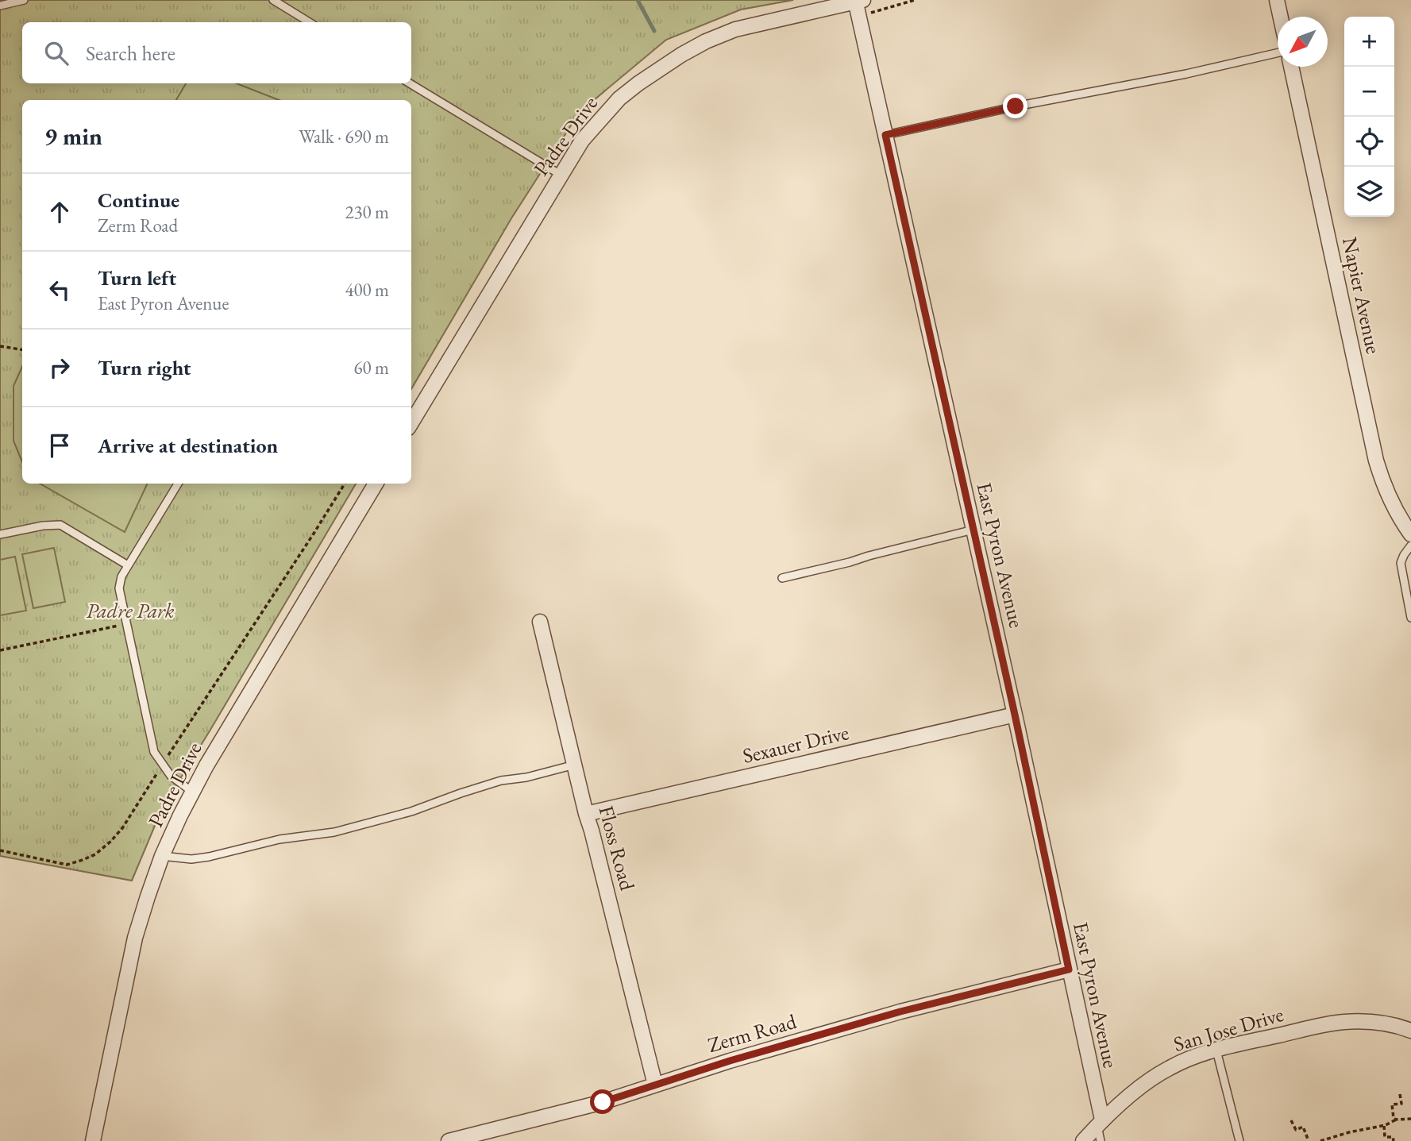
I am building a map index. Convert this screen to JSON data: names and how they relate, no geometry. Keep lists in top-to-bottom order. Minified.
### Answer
{"streets":{"street":["Padre Drive","Napier Avenue","East Pyron Avenue","Sexauer Drive","Floss Road","San Jose Drive","Zerm Road"]},"crossings":[["Padre Drive","East Pyron Avenue"],["East Pyron Avenue","Sexauer Drive"],["East Pyron Avenue","San Jose Drive"],["East Pyron Avenue","Zerm Road"],["Sexauer Drive","Floss Road"],["Floss Road","Zerm Road"]],"parks":["Padre Park"],"north":"bottom left","page":{"map_buttons":["+","−"],"search":"Search here","heading":["9 min","Walk · 690 m"],"list":[["Continue","Zerm Road","230 m"],["Turn left","East Pyron Avenue","400 m"],["Turn right","60 m"],"Arrive at destination"]}}
